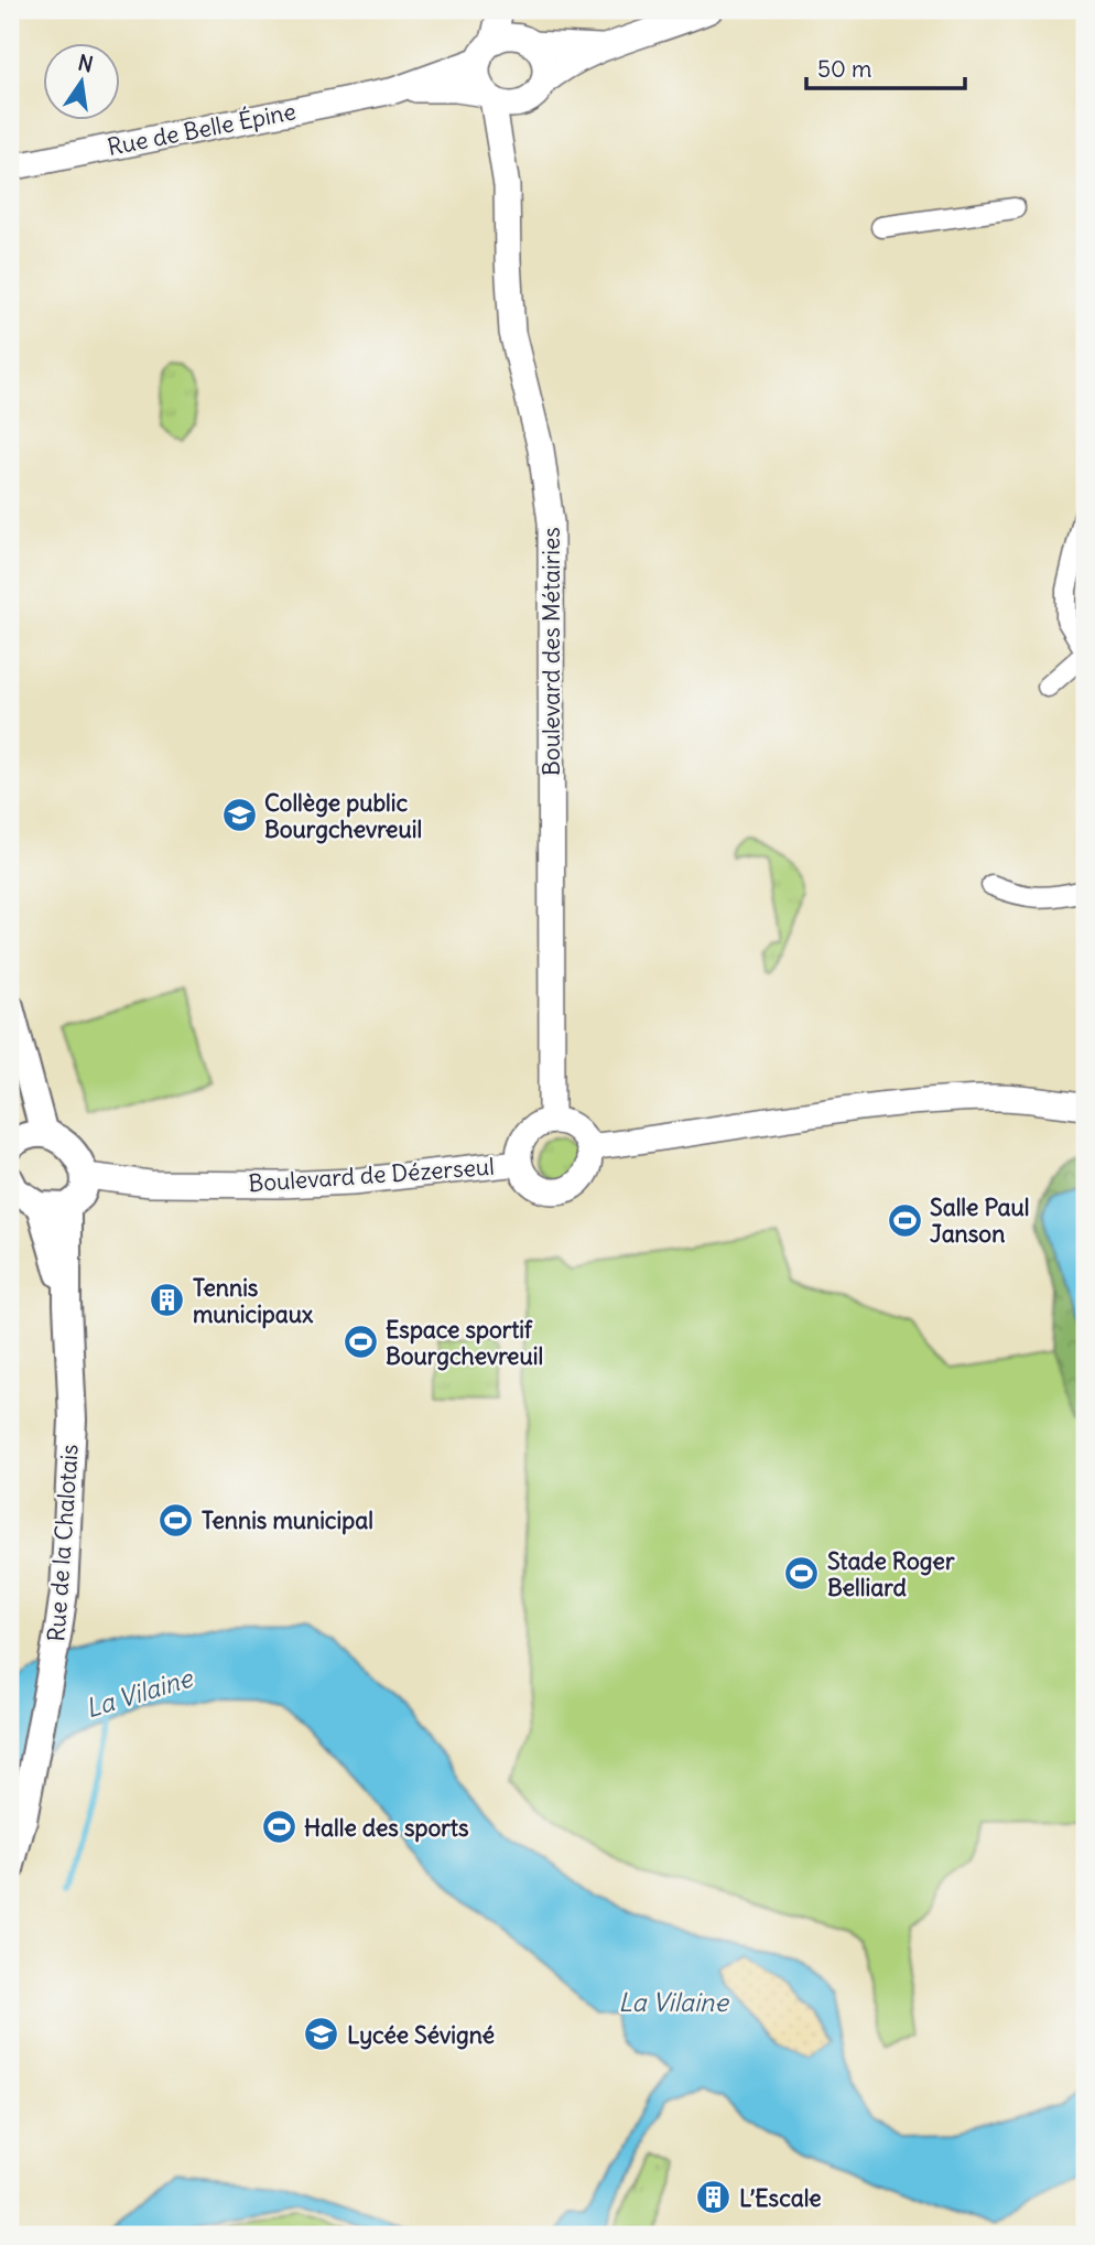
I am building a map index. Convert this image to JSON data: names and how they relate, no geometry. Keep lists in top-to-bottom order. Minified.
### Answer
{"streets":{"main road":["Rue de la Chalotais"],"street":["Rue de Belle Épine","Boulevard des Métairies","Boulevard de Dézerseul"]},"crossings":[["Rue de Belle Épine","Boulevard des Métairies"],["Boulevard des Métairies","Boulevard de Dézerseul"]],"water":["La Vilaine"],"places":{"school or university":["Collège public Bourgchevreuil","Lycée Sévigné"],"sports":["Salle Paul Janson","Espace sportif Bourgchevreuil","Tennis municipal","Stade Roger Belliard","Halle des sports"],"building":["Tennis municipaux","L’Escale"]},"scale_bar":"50 m","north":"top"}
